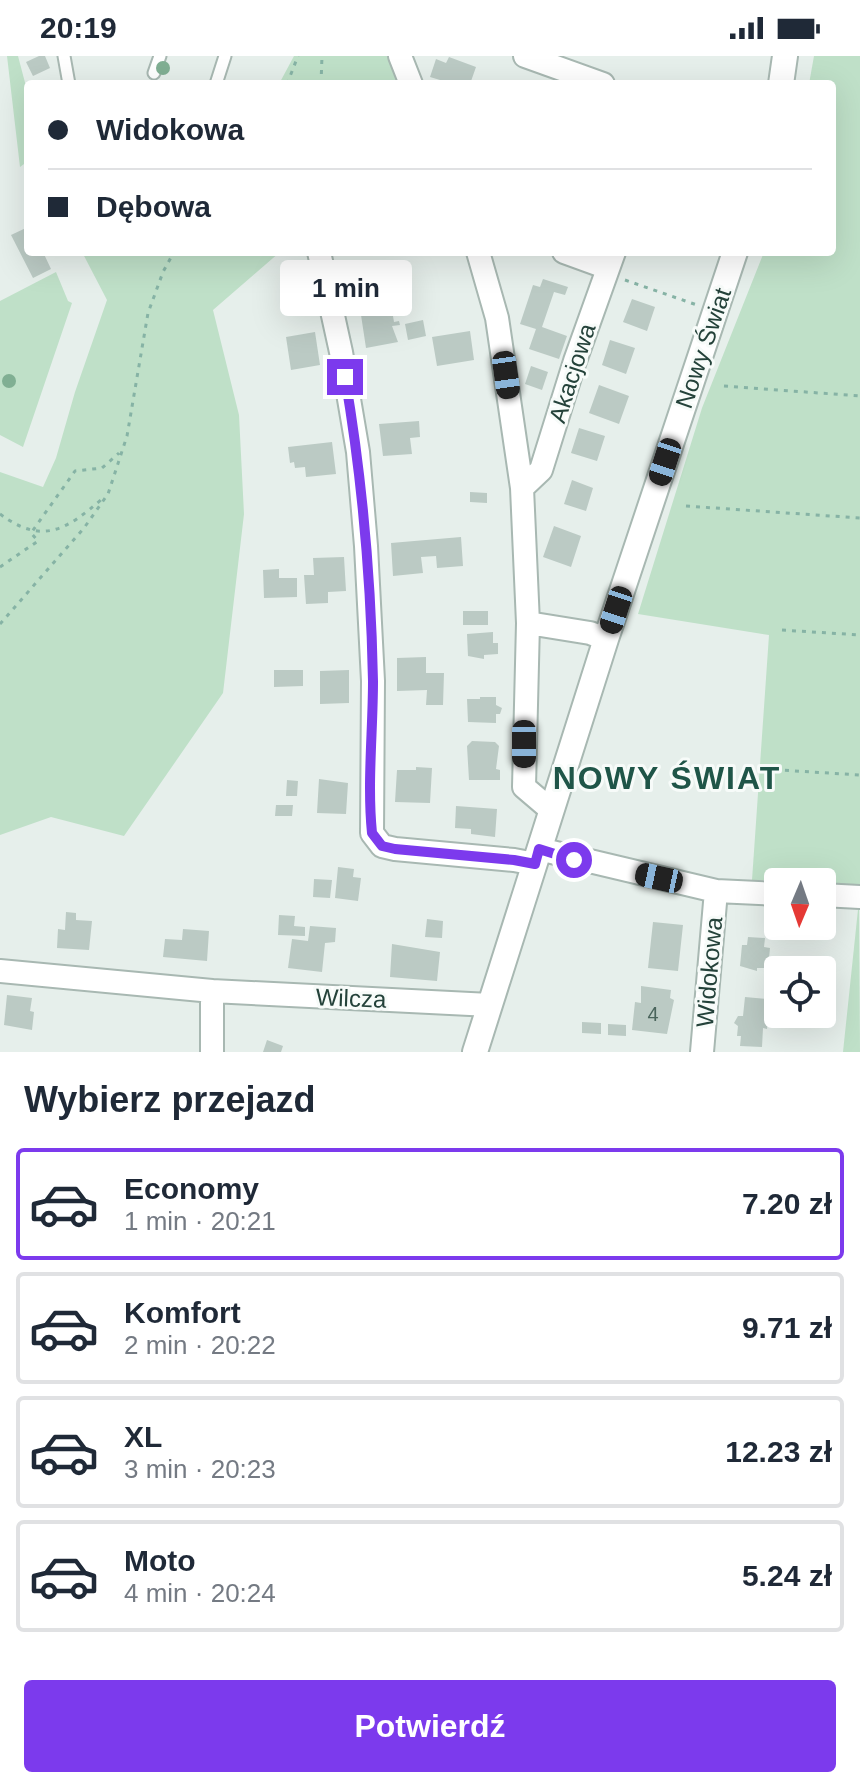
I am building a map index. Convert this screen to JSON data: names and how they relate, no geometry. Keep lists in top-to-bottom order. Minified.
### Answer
{"streets":{"street":["Nowy Świat","Akacjowa","Widokowa","Wilcza"]},"crossings":[["Nowy Świat","Widokowa"],["Nowy Świat","Wilcza"]],"districts":["NOWY ŚWIAT"],"house_numbers":["4"],"north":"bottom","page":{"status":"20:19","banner":["Widokowa","Dębowa"],"bubble":"1 min","heading":"Wybierz przejazd","list":[{"name":"Economy","note":"1 min · 20:21","value":"7.20 zł"},{"name":"Komfort","note":"2 min · 20:22","value":"9.71 zł"},{"name":"XL","note":"3 min · 20:23","value":"12.23 zł"},{"name":"Moto","note":"4 min · 20:24","value":"5.24 zł"}],"buttons":"Potwierdź"}}
